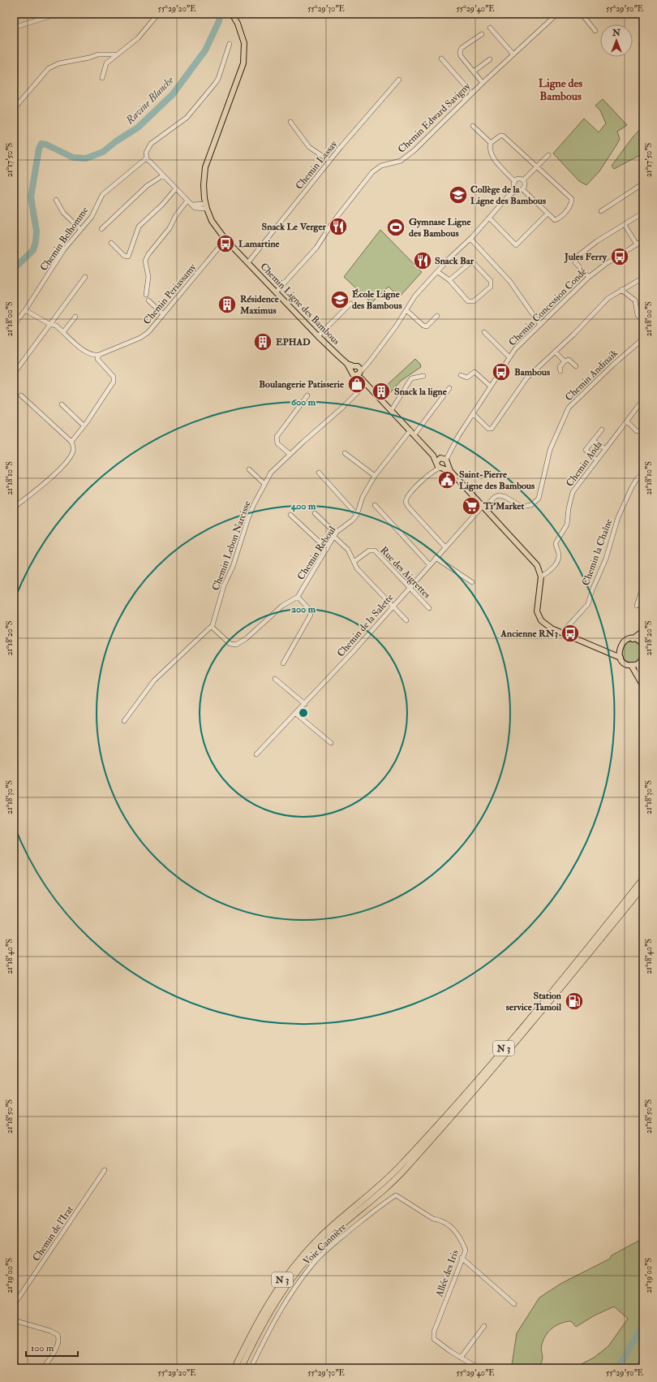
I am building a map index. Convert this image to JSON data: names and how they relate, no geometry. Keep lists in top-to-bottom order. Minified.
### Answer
{"streets":{"highway":["N 3"],"main road":["Chemin Ligne des Bambous"],"street":["Chemin Edward Savigny","Chemin Lassay","Chemin Belhomme","Chemin Periassamy","Chemin Concession Condé","Chemin Andinaik","Chemin Anda","Chemin Lebon Narcisse","Chemin la Chaîne","Chemin Reboul","Rue des Aigrettes","Chemin de la Salette","Chemin de l'Irat","Voie Cannière","Allée des Iris"]},"crossings":[["Chemin Edward Savigny","Chemin Ligne des Bambous"],["Chemin Lassay","Chemin Ligne des Bambous"],["Chemin Periassamy","Chemin Ligne des Bambous"],["Chemin Ligne des Bambous","Chemin Lebon Narcisse"],["Chemin Ligne des Bambous","Chemin Reboul"],["Chemin Andinaik","Chemin de la Salette"],["Chemin Lebon Narcisse","Chemin Reboul"],["Rue des Aigrettes","Chemin de la Salette"],["Voie Cannière","Allée des Iris"]],"districts":["Ligne des Bambous"],"water":["Ravine Blanche"],"places":{"school or university":["Collège de la Ligne des Bambous","École Ligne des Bambous"],"restaurant":["Snack Le Verger","Snack Bar"],"sports":["Gymnase Ligne des Bambous"],"bus stop":["Lamartine","Jules Ferry","Bambous","Ancienne RN3"],"building":["Résidence Maximus","EPHAD","Snack la ligne"],"shop":["Boulangerie Patisserie"],"public building":["Saint-Pierre Ligne des Bambous"],"supermarket":["Ti'Market"],"fuel station":["Station service Tamoil"]},"scale_bar":"100 m","north":"top","coordinates":["55°29'20\"E","55°29'30\"E","55°29'40\"E","55°29'50\"E","21°17'50\"S","21°18'00\"S","21°18'10\"S","21°18'20\"S","21°18'30\"S","21°18'40\"S","21°18'50\"S","21°19'00\"S"],"rings":["600 m","400 m","200 m"]}
